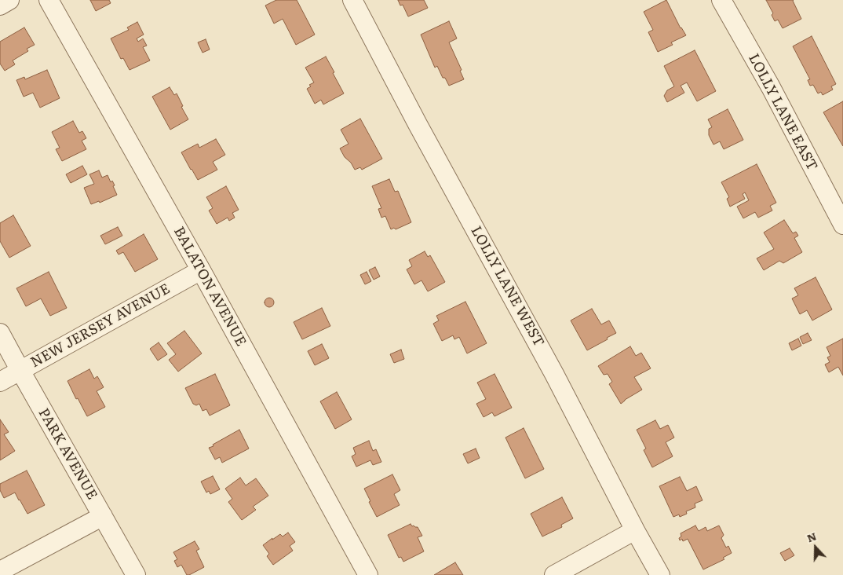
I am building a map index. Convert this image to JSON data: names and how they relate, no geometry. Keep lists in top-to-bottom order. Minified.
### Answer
{"streets":{"street":["LOLLY LANE EAST","BALATON AVENUE","LOLLY LANE WEST","NEW JERSEY AVENUE","PARK AVENUE"]},"crossings":[["BALATON AVENUE","NEW JERSEY AVENUE"],["NEW JERSEY AVENUE","PARK AVENUE"]],"north":"top"}
